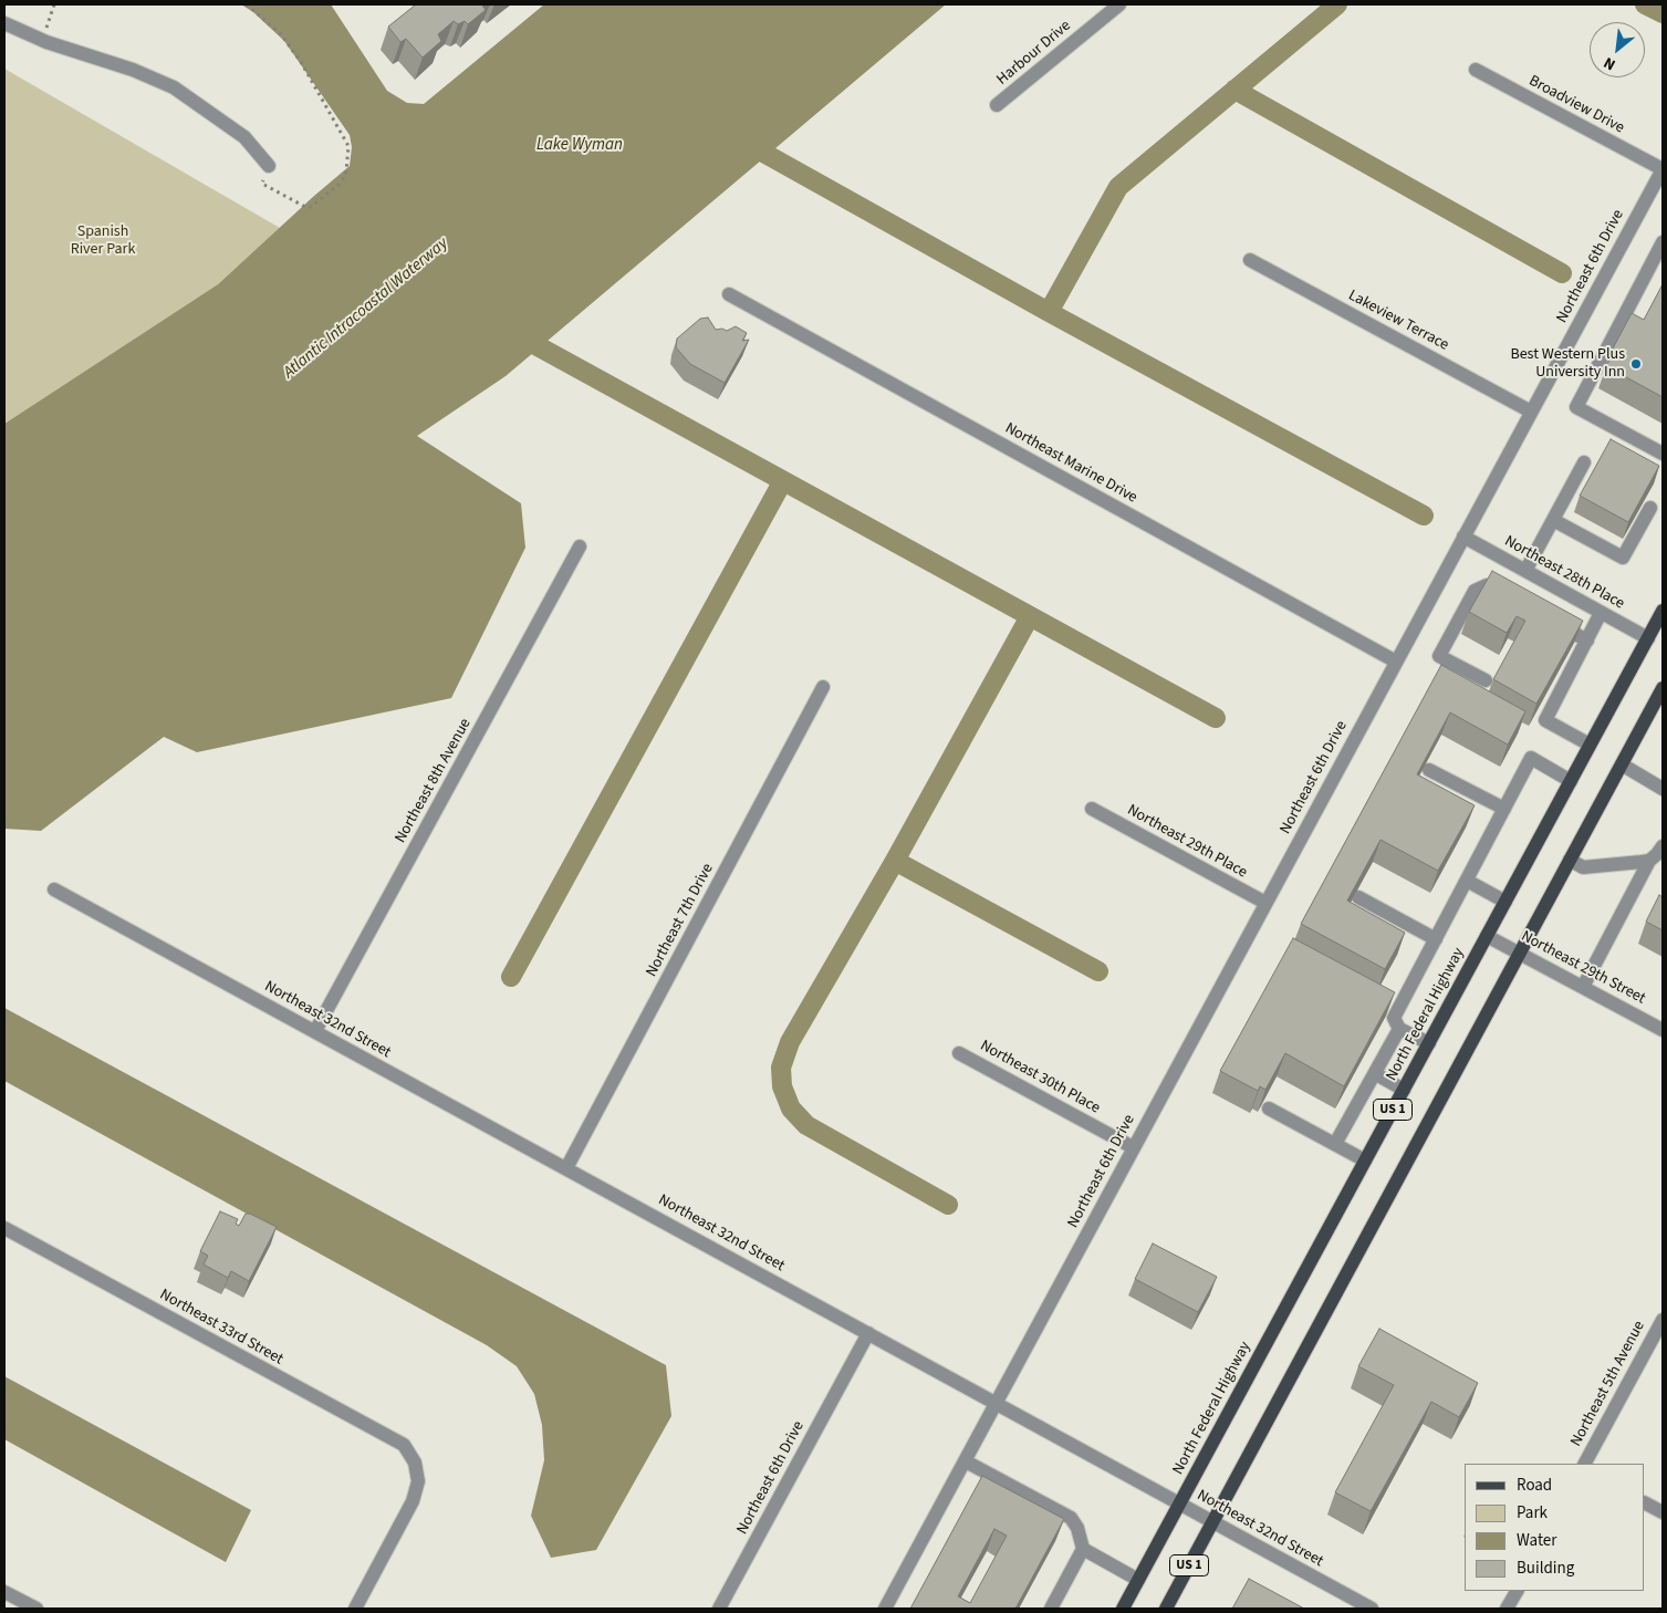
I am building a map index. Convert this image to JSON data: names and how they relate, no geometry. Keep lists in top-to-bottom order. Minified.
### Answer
{"streets":{"main road":["North Federal Highway","US 1"],"street":["Harbour Drive","Broadview Drive","Northeast 6th Drive","Lakeview Terrace","Northeast Marine Drive","Northeast 28th Place","Northeast 8th Avenue","Northeast 29th Place","Northeast 7th Drive","Northeast 29th Street","Northeast 32nd Street","Northeast 30th Place","Northeast 33rd Street","Northeast 5th Avenue"]},"crossings":[["Broadview Drive","Northeast 6th Drive"],["Northeast 6th Drive","Lakeview Terrace"],["Northeast 6th Drive","Northeast Marine Drive"],["Northeast 6th Drive","Northeast 28th Place"],["Northeast 6th Drive","Northeast 29th Place"],["Northeast 6th Drive","Northeast 32nd Street"],["Northeast 6th Drive","Northeast 30th Place"],["Northeast 28th Place","North Federal Highway"],["Northeast 8th Avenue","Northeast 32nd Street"],["Northeast 7th Drive","Northeast 32nd Street"],["Northeast 29th Street","North Federal Highway"],["Northeast 29th Street","US 1"],["North Federal Highway","Northeast 32nd Street"],["Northeast 32nd Street","US 1"]],"water":["Lake Wyman","Atlantic Intracoastal Waterway"],"parks":["Spanish River Park"],"places":["Best Western Plus University Inn"],"legend":["Road","Park","Water","Building"],"north":"bottom left"}
